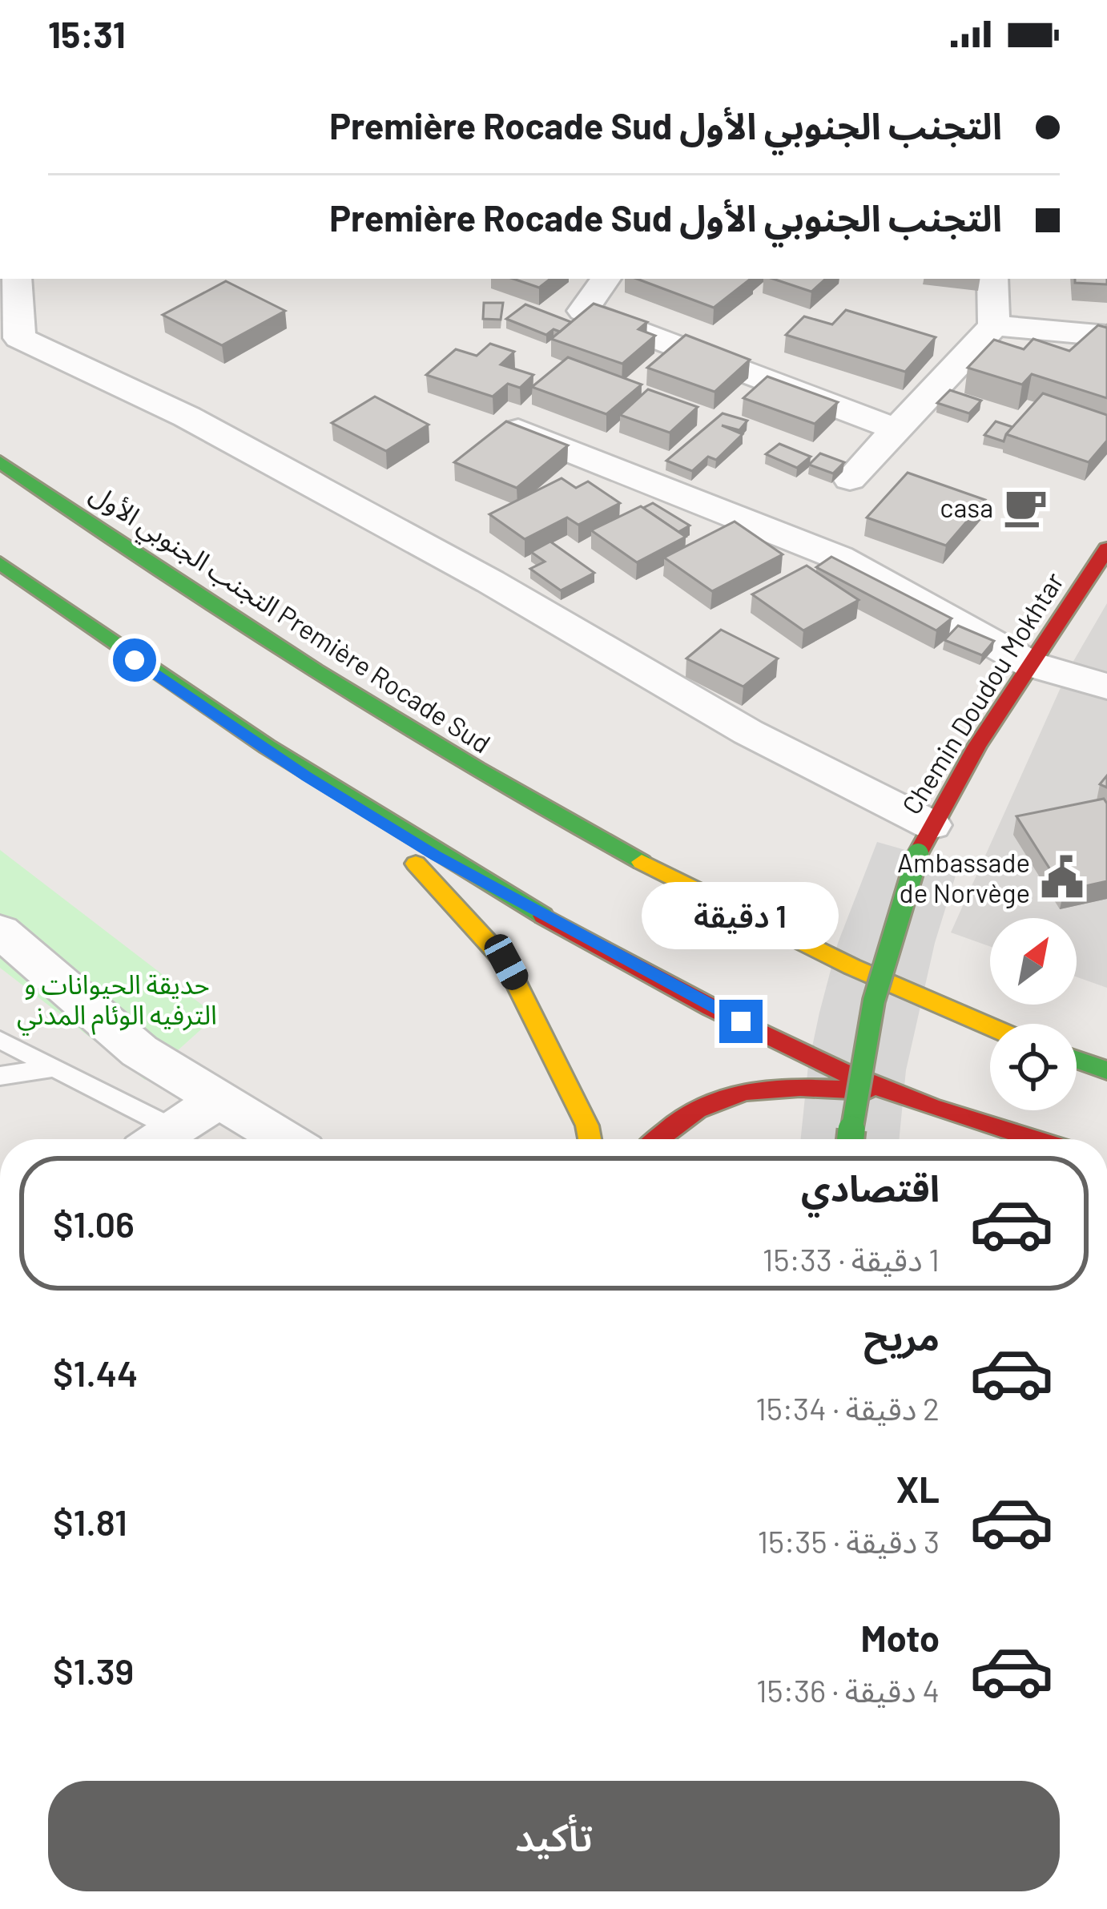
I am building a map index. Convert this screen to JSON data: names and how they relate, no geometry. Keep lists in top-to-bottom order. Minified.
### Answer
{"streets":{"main road":["التجنب الجنوبي الأول Première Rocade Sud","Chemin Doudou Mokhtar"]},"parks":["حديقة الحيوانات و الترفيه الوئام المدني"],"places":{"cafe":["casa"],"public building":["Ambassade de Norvège"]},"north":"top right","page":{"status":"15:31","banner":["التجنب الجنوبي الأول Première Rocade Sud","التجنب الجنوبي الأول Première Rocade Sud"],"bubble":"1 دقيقة","list":[{"name":"اقتصادي","note":"1 دقيقة · 15:33","value":"$1.06"},{"name":"مريح","note":"2 دقيقة · 15:34","value":"$1.44"},{"name":"XL","note":"3 دقيقة · 15:35","value":"$1.81"},{"name":"Moto","note":"4 دقيقة · 15:36","value":"$1.39"}],"buttons":"تأكيد"}}
